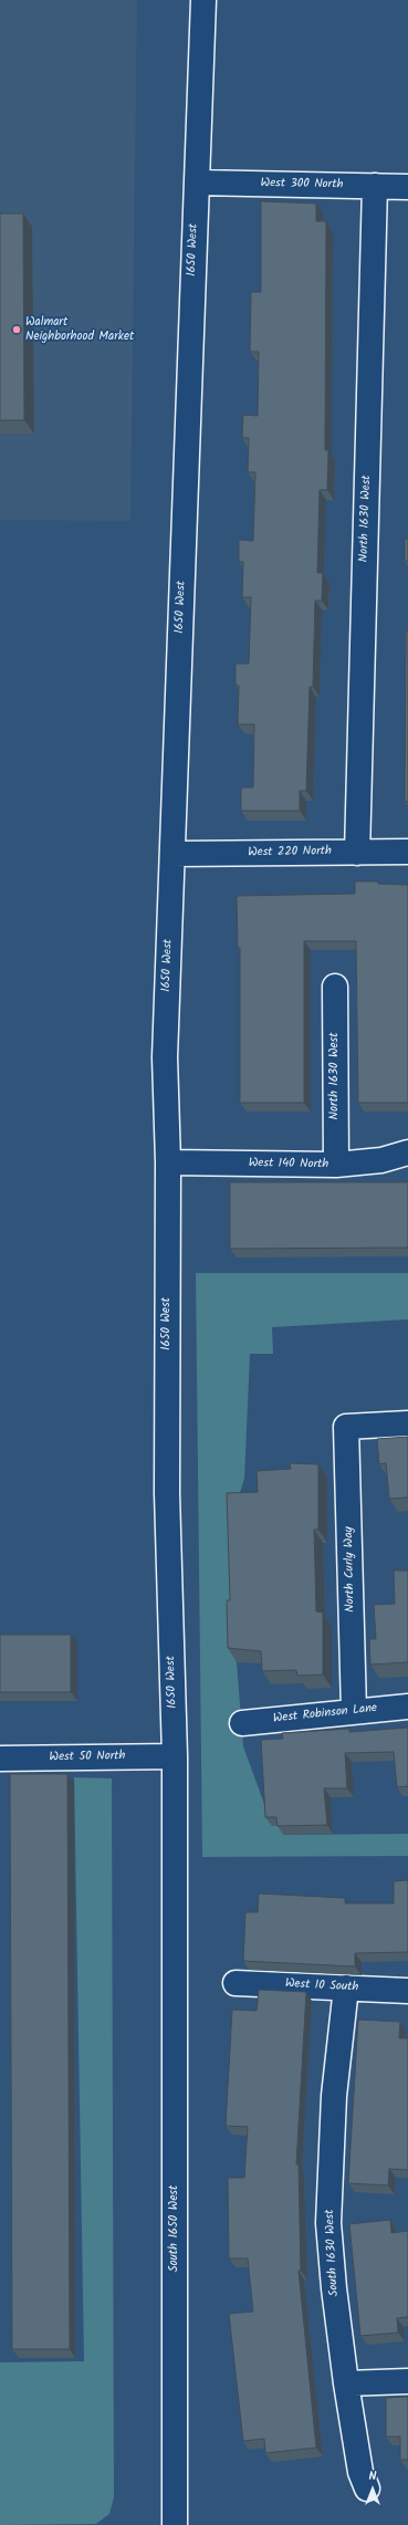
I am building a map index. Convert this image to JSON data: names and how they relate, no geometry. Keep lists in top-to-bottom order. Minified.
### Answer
{"streets":{"street":["West 300 North","1650 West","North 1630 West","West 220 North","West 140 North","North Curly Way","West Robinson Lane","West 50 North","West 10 South","South 1650 West","South 1630 West"]},"crossings":[["West 300 North","1650 West"],["West 300 North","North 1630 West"],["1650 West","West 220 North"],["1650 West","West 140 North"],["1650 West","West 50 North"],["1650 West","South 1650 West"],["North 1630 West","West 220 North"],["North 1630 West","West 140 North"],["North Curly Way","West Robinson Lane"],["West 10 South","South 1630 West"]],"places":["Walmart Neighborhood Market"],"north":"top"}
